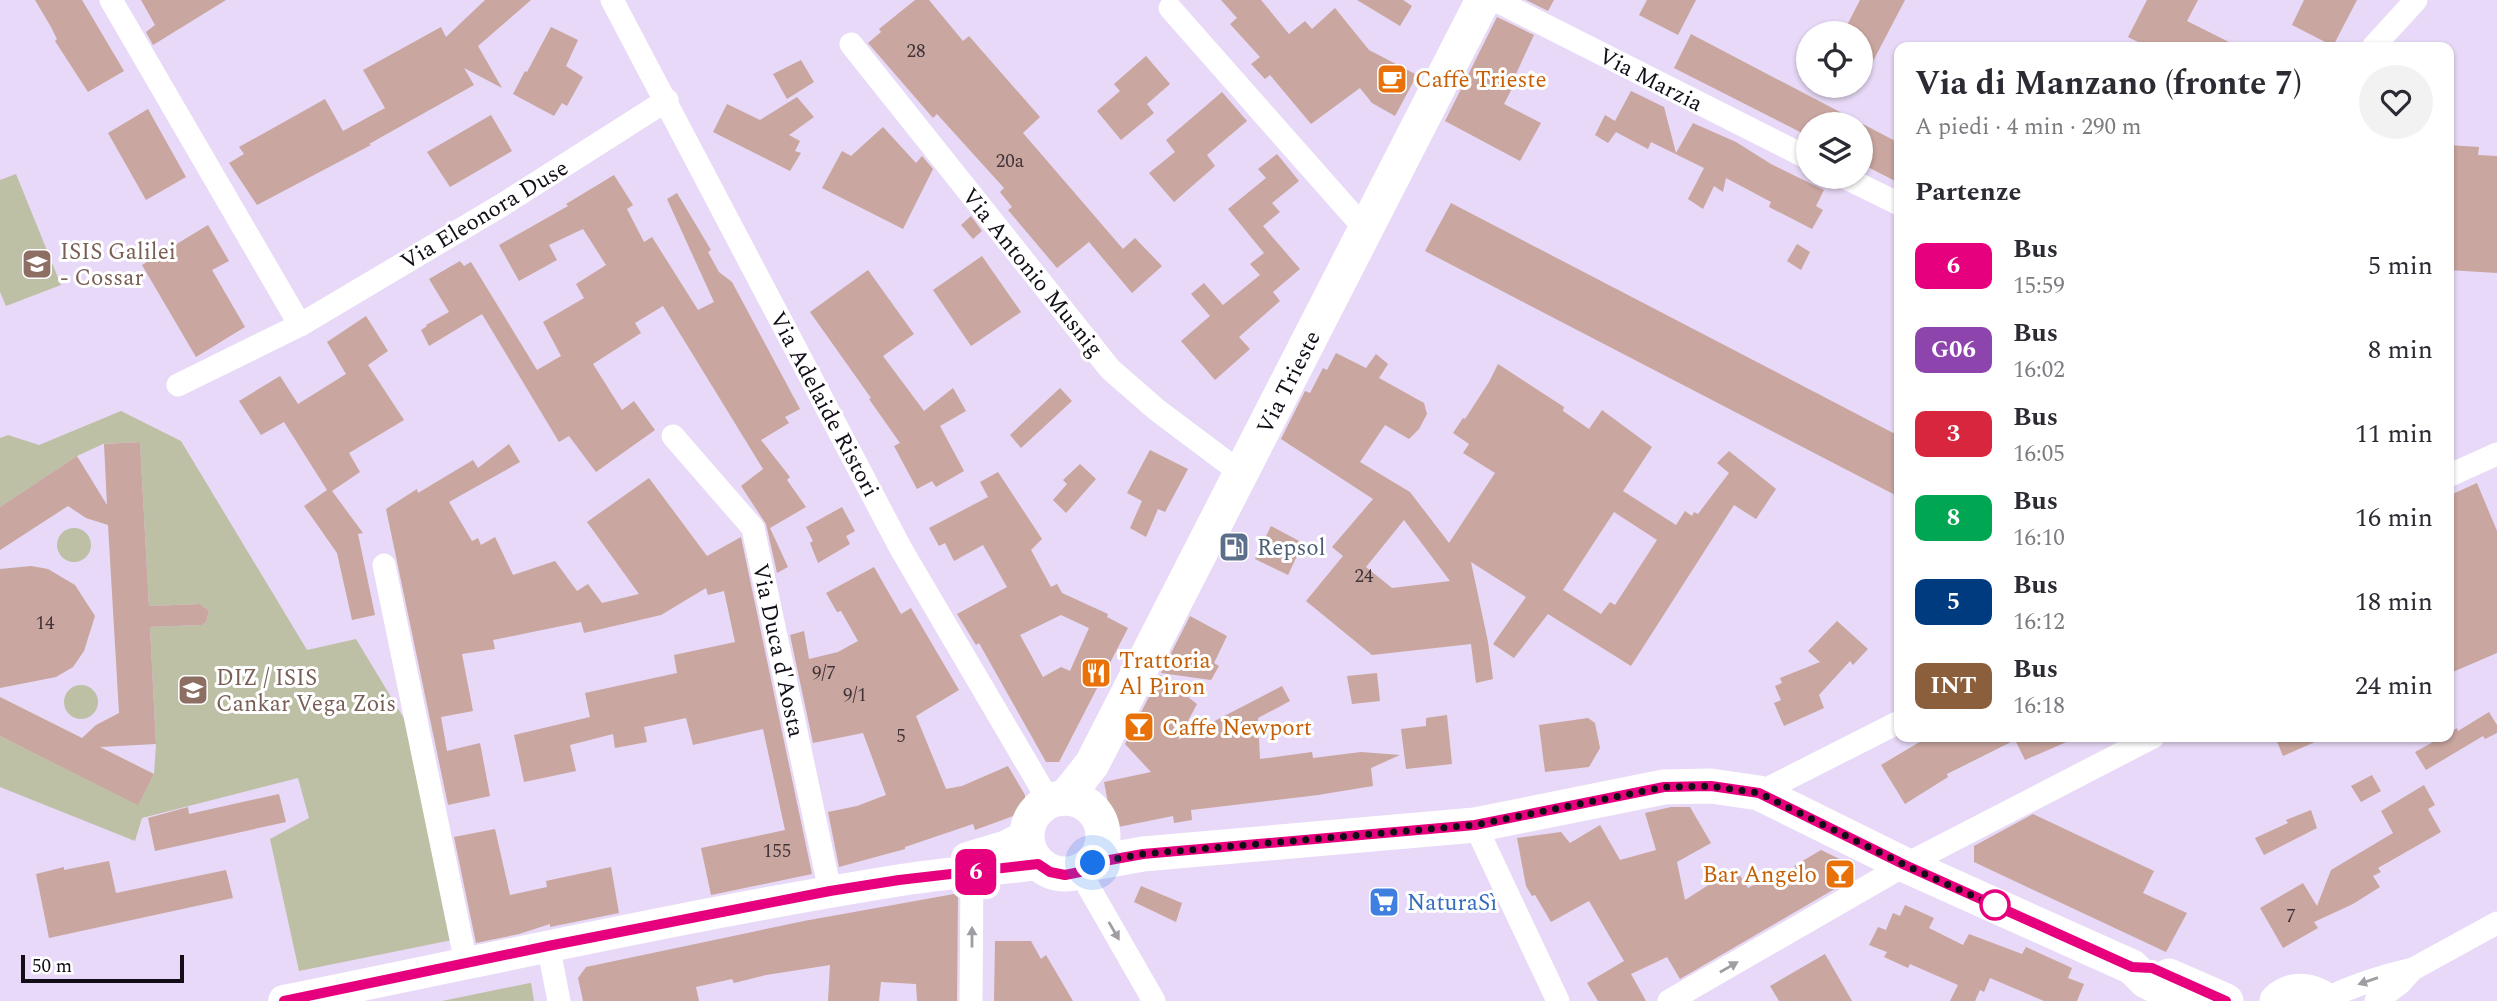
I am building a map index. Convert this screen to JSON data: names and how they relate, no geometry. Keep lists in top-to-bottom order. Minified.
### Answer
{"streets":{"main road":["Via Trieste"],"street":["Via Marzia","Via Eleonora Duse","Via Antonio Musnig","Via Adelaide Ristori","Via Duca d'Aosta"]},"crossings":[["Via Eleonora Duse","Via Adelaide Ristori"],["Via Antonio Musnig","Via Trieste"],["Via Trieste","Via Adelaide Ristori"]],"places":{"cafe":["Caffè Trieste"],"school or university":["ISIS Galilei - Cossar","DIZ / ISIS Cankar Vega Zois"],"fuel station":["Repsol"],"restaurant":["Trattoria Al Piron"],"bar":["Caffe Newport","Bar Angelo"],"supermarket":["NaturaSì"]},"lines":["bus line 6"],"house_numbers":["28","20a","24","14","9/7","9/1","5","155","7"],"scale_bar":"50 m","page":{"on_map":"6","heading":[["Via di Manzano (fronte 7)","A piedi · 4 min · 290 m"],"Partenze"],"list":[{"mark":"6","name":"Bus","note":"15:59","value":"5 min"},{"mark":"G06","name":"Bus","note":"16:02","value":"8 min"},{"mark":"3","name":"Bus","note":"16:05","value":"11 min"},{"mark":"8","name":"Bus","note":"16:10","value":"16 min"},{"mark":"5","name":"Bus","note":"16:12","value":"18 min"},{"mark":"INT","name":"Bus","note":"16:18","value":"24 min"}],"scale":"50 m"}}
